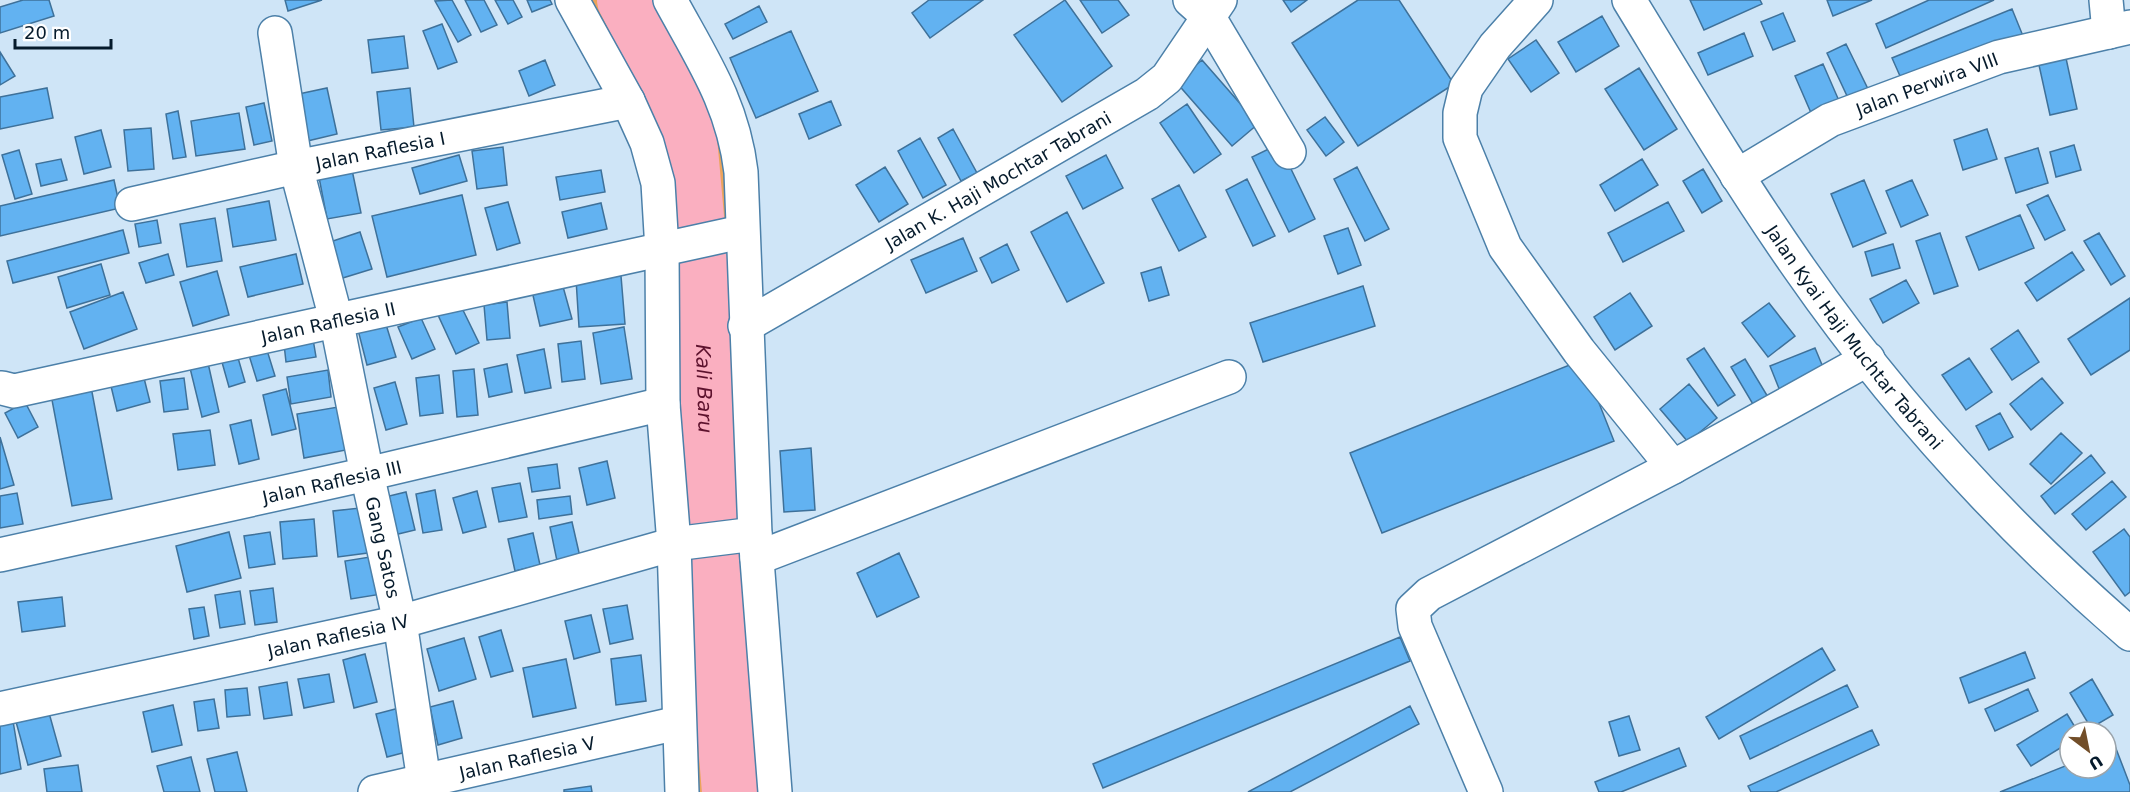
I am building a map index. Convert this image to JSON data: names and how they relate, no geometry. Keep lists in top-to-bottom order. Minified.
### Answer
{"streets":{"street":["Jalan Perwira VIII","Jalan Raflesia I","Jalan K. Haji Mochtar Tabrani","Jalan Raflesia II","Jalan Kyai Haji Muchtar Tabrani","Jalan Raflesia III","Gang Satos","Jalan Raflesia IV","Jalan Raflesia V"]},"crossings":[["Jalan Perwira VIII","Jalan Kyai Haji Muchtar Tabrani"],["Jalan Raflesia I","Gang Satos"],["Jalan Raflesia II","Gang Satos"],["Jalan Raflesia III","Gang Satos"],["Gang Satos","Jalan Raflesia IV"],["Gang Satos","Jalan Raflesia V"]],"water":["Kali Baru"],"scale_bar":"20 m","north":"bottom right"}
